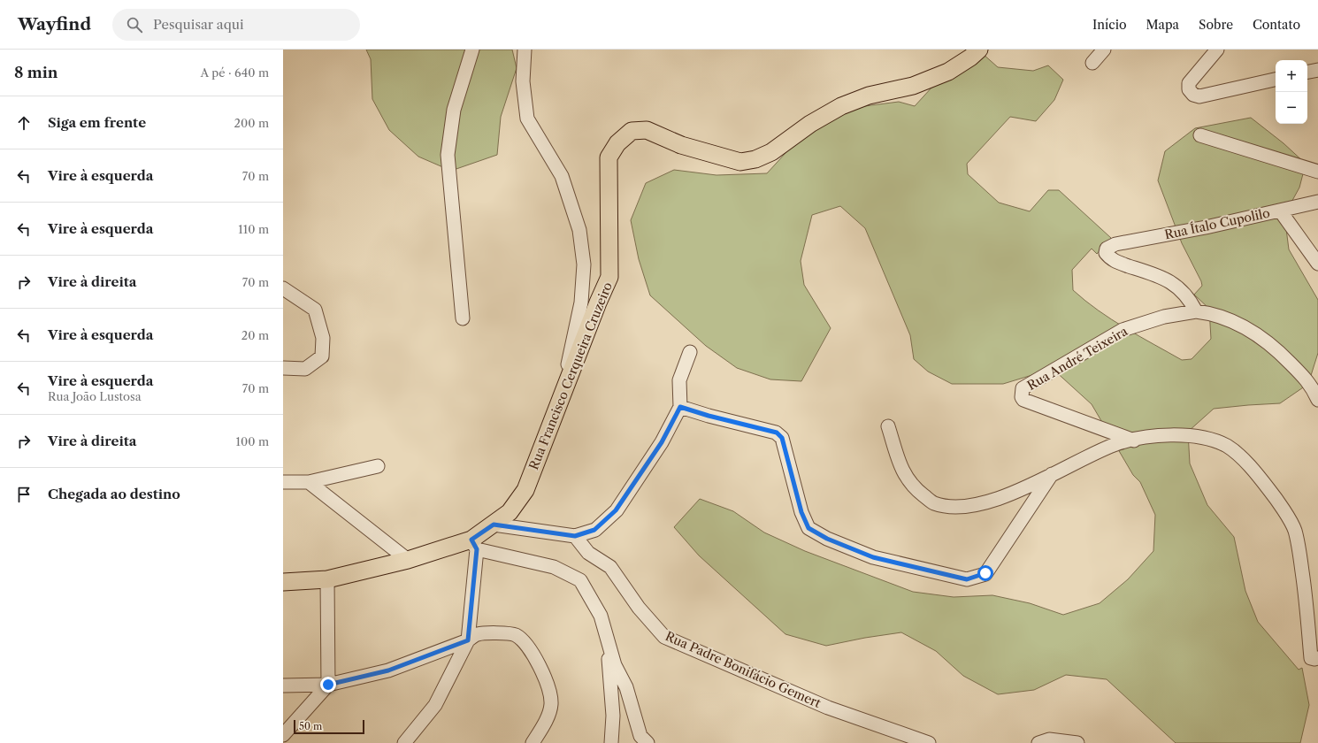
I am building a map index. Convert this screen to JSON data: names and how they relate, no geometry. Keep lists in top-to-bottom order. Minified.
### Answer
{"streets":{"main road":["Rua Francisco Cerqueira Cruzeiro"],"street":["Rua Ítalo Cupolilo","Rua André Teixeira","Rua Padre Bonifácio Gemert"]},"crossings":[["Rua Ítalo Cupolilo","Rua André Teixeira"]],"scale_bar":"50 m","page":{"header":"Wayfind","search":"Pesquisar aqui","nav":["Início","Mapa","Sobre","Contato"],"heading":["8 min","A pé · 640 m"],"map_buttons":["+","−"],"list":[["Siga em frente","200 m"],["Vire à esquerda","70 m"],["Vire à esquerda","110 m"],["Vire à direita","70 m"],["Vire à esquerda","20 m"],["Vire à esquerda","Rua João Lustosa","70 m"],["Vire à direita","100 m"],"Chegada ao destino"],"scale":"50 m"}}
